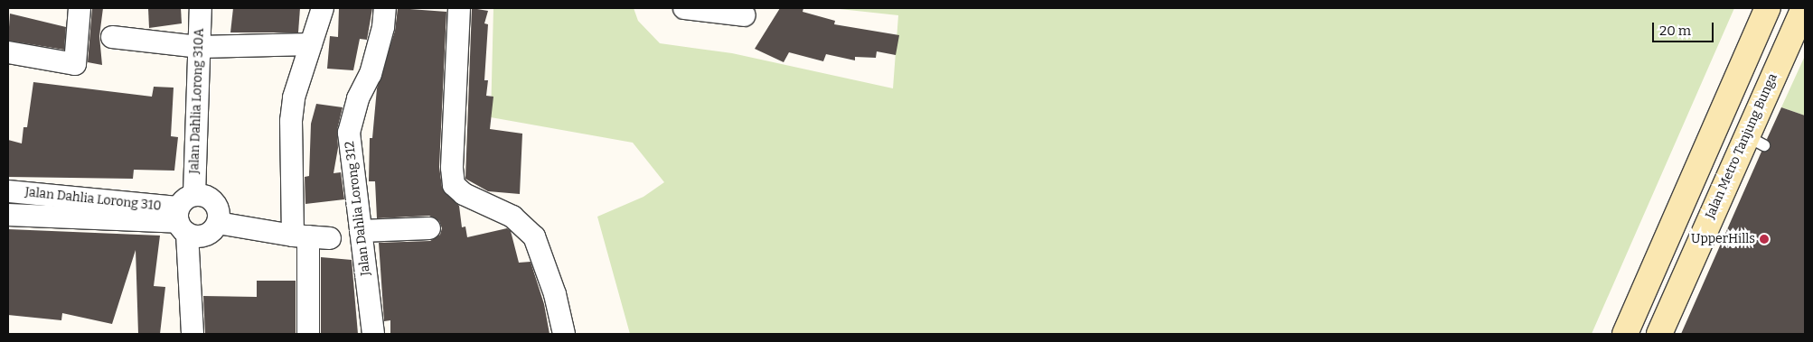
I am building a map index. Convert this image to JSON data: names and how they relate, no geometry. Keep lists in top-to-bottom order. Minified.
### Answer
{"streets":{"main road":["Jalan Metro Tanjung Bunga"],"street":["Jalan Dahlia Lorong 310A","Jalan Dahlia Lorong 310","Jalan Dahlia Lorong 312"]},"crossings":[["Jalan Dahlia Lorong 310A","Jalan Dahlia Lorong 310"]],"places":["UpperHills"],"scale_bar":"20 m"}
